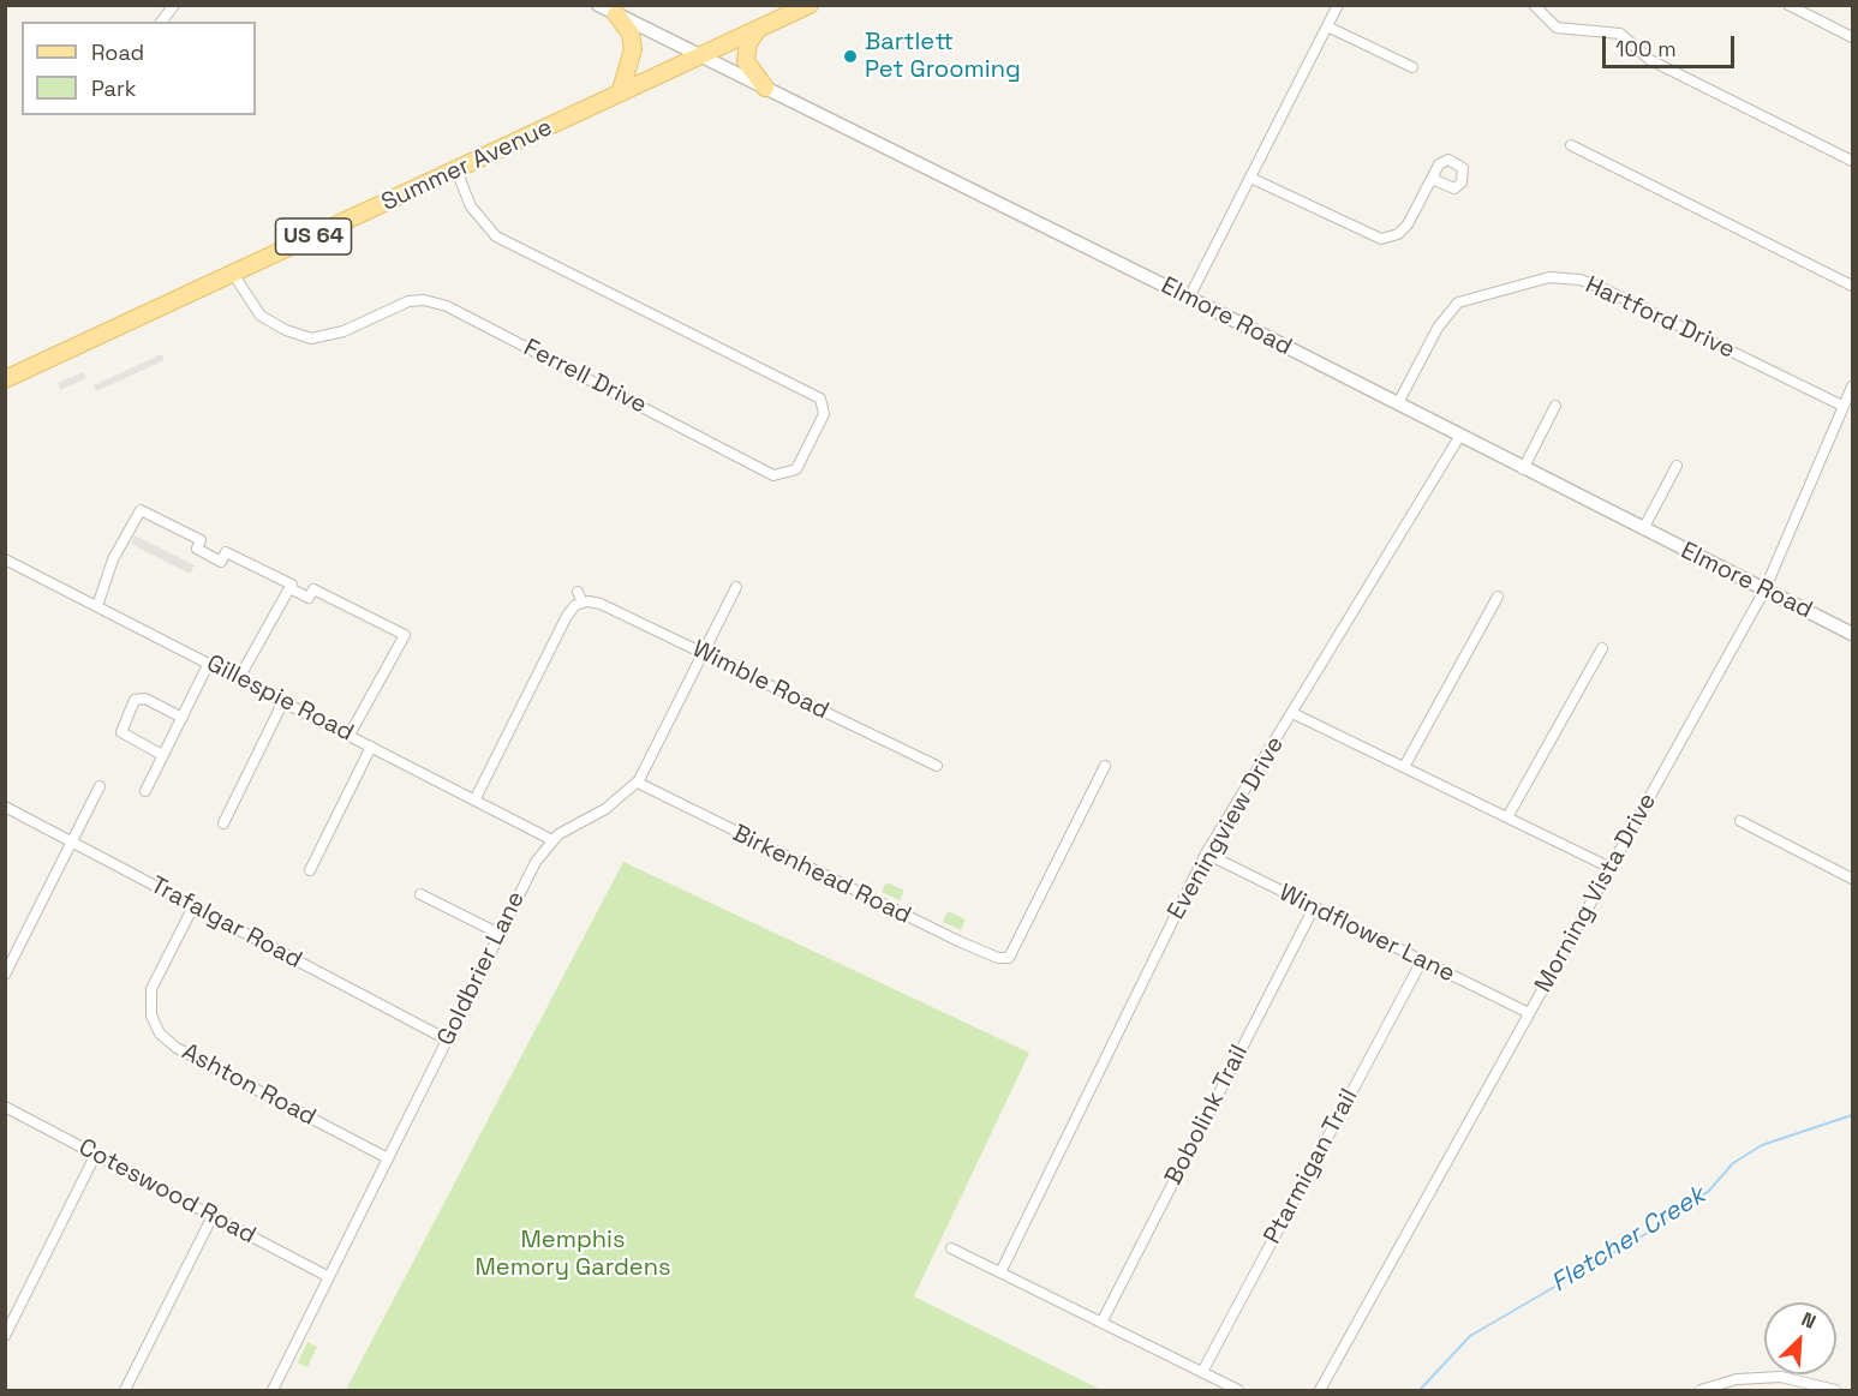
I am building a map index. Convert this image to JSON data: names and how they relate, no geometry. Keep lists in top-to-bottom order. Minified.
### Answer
{"streets":{"main road":["Summer Avenue","US 64"],"street":["Elmore Road","Hartford Drive","Ferrell Drive","Wimble Road","Gillespie Road","Eveningview Drive","Birkenhead Road","Morning Vista Drive","Trafalgar Road","Windflower Lane","Goldbrier Lane","Ashton Road","Bobolink Trail","Ptarmigan Trail","Coteswood Road"]},"crossings":[["Summer Avenue","Elmore Road"],["Summer Avenue","Ferrell Drive"],["Elmore Road","Hartford Drive"],["Elmore Road","Eveningview Drive"],["Elmore Road","Morning Vista Drive"],["Hartford Drive","Morning Vista Drive"],["Wimble Road","Goldbrier Lane"],["Gillespie Road","Goldbrier Lane"],["Eveningview Drive","Windflower Lane"],["Birkenhead Road","Goldbrier Lane"],["Morning Vista Drive","Windflower Lane"],["Trafalgar Road","Goldbrier Lane"],["Trafalgar Road","Ashton Road"],["Windflower Lane","Bobolink Trail"],["Windflower Lane","Ptarmigan Trail"],["Goldbrier Lane","Ashton Road"],["Goldbrier Lane","Coteswood Road"]],"water":["Fletcher Creek"],"parks":["Memphis Memory Gardens"],"places":["Bartlett Pet Grooming"],"legend":["Road","Park"],"scale_bar":"100 m","north":"top right"}
